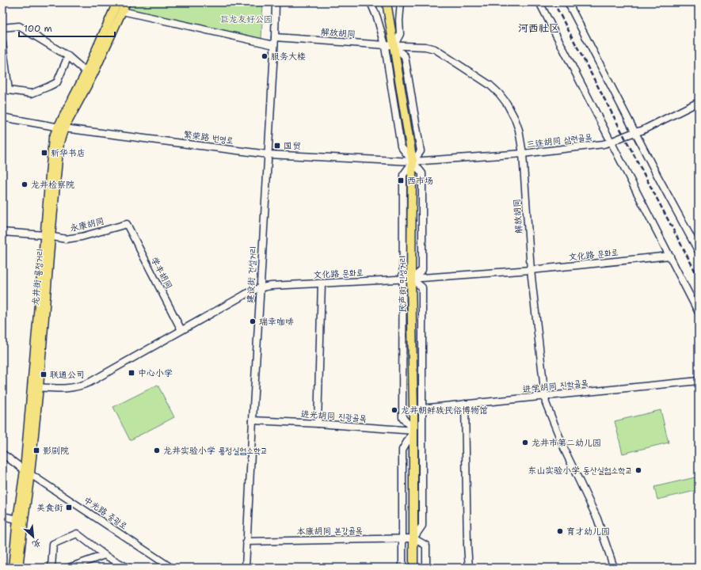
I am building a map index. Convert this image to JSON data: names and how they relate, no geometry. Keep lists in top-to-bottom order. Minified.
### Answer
{"streets":{"main road":["龙井街 룡정거리","民声街 민성거리"],"street":["解放胡同","繁荣路 번영로","三连胡同 삼련골목","永康胡同","文化路 문화로","学丰胡同","建设街 건설거리","进学胡同 진학골목","进光胡同 진광골목","中光路 중광로","本康胡同 본강골목"]},"crossings":[["解放胡同","三连胡同 삼련골목"],["解放胡同","文化路 문화로"],["解放胡同","建设街 건설거리"],["解放胡同","民声街 민성거리"],["解放胡同","进学胡同 진학골목"],["繁荣路 번영로","三连胡同 삼련골목"],["繁荣路 번영로","建设街 건설거리"],["繁荣路 번영로","龙井街 룡정거리"],["繁荣路 번영로","民声街 민성거리"],["三连胡同 삼련골목","民声街 민성거리"],["永康胡同","学丰胡同"],["永康胡同","龙井街 룡정거리"],["文化路 문화로","学丰胡同"],["文化路 문화로","建设街 건설거리"],["文化路 문화로","龙井街 룡정거리"],["文化路 문화로","民声街 민성거리"],["建设街 건설거리","进光胡同 진광골목"],["建设街 건설거리","本康胡同 본강골목"],["龙井街 룡정거리","中光路 중광로"],["民声街 민성거리","进学胡同 진학골목"],["民声街 민성거리","进光胡同 진광골목"],["民声街 민성거리","本康胡同 본강골목"]],"districts":["河西社区"],"parks":["巨龙友好公园"],"places":{"other":["服务大楼","龙井检察院","瑞幸咖啡","龙井朝鲜族民俗博物馆","龙井市第二幼儿园","龙井实验小学 룡정실험소학교","东山实验小学 동산실험소학교","育才幼儿园"],"transit":["国贸","新华书店","西市场","中心小学","联通公司","影剧院","美食街"]},"scale_bar":"100 m","north":"bottom right"}
